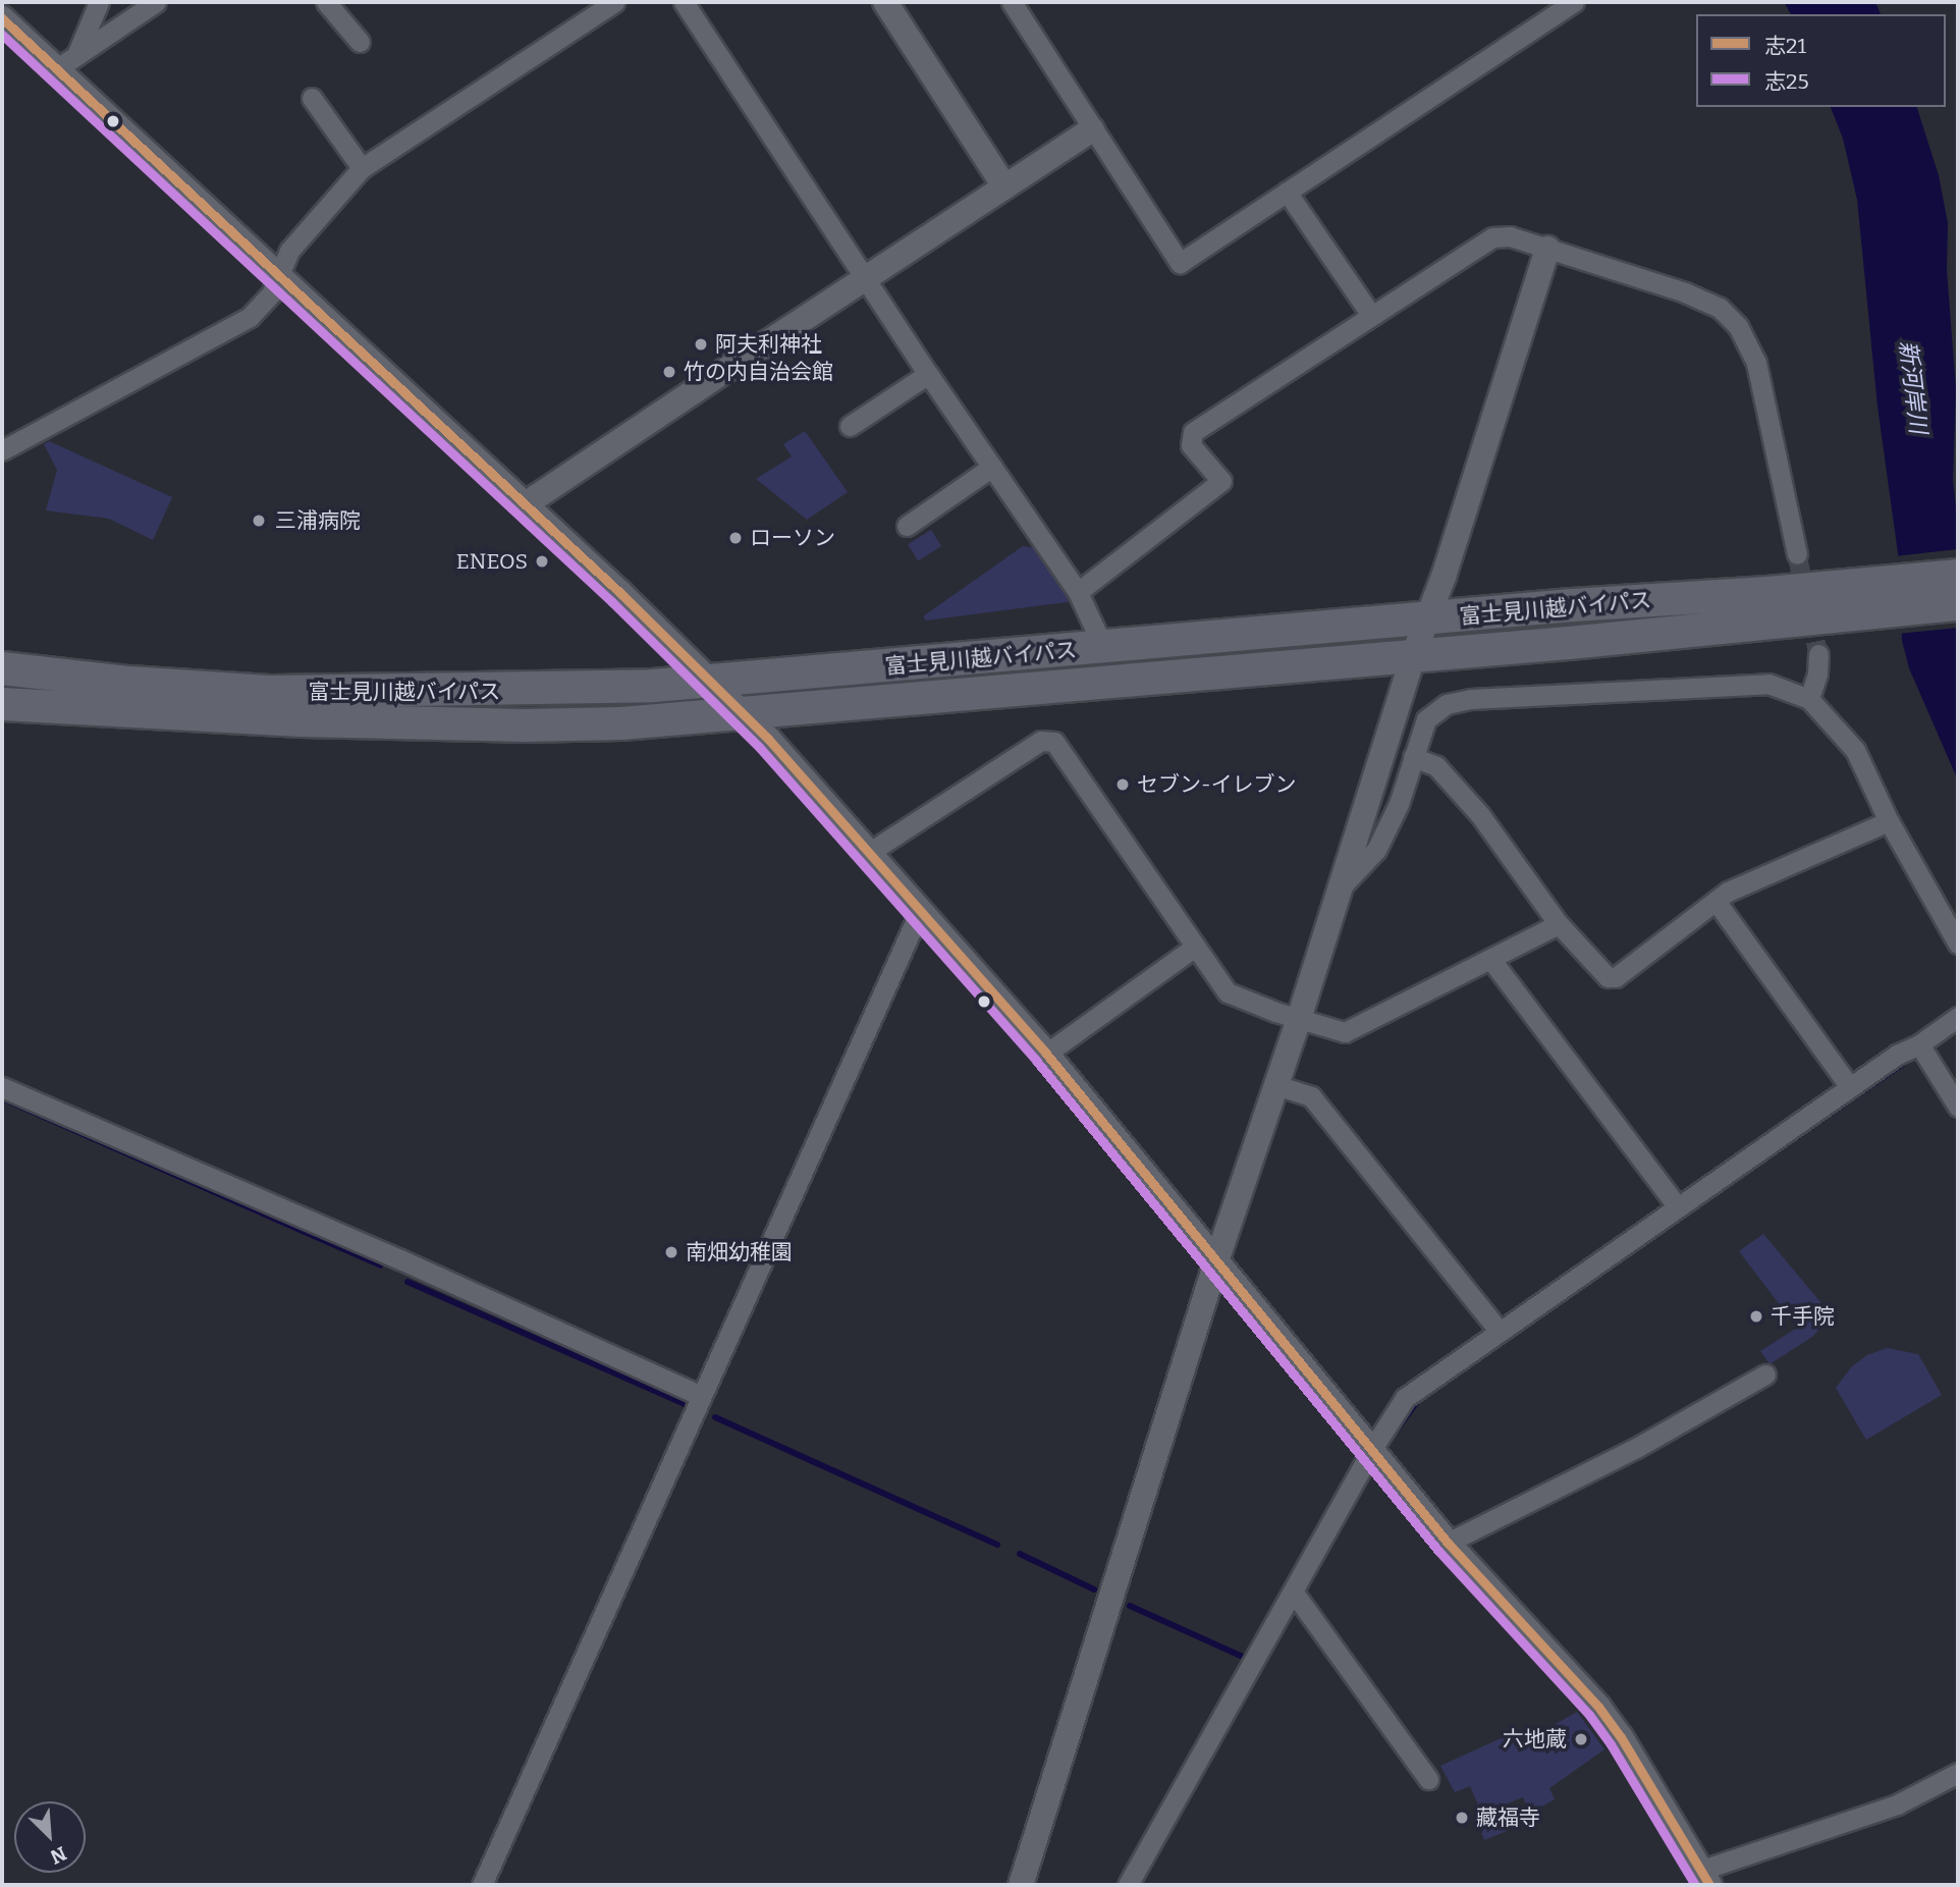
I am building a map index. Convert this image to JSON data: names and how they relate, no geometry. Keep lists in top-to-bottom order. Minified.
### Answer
{"streets":{"highway":["富士見川越バイパス"]},"water":["新河岸川"],"places":["阿夫利神社","竹の内自治会館","三浦病院","ローソン","ENEOS","セブン-イレブン","南畑幼稚園","千手院","六地蔵","藏福寺"],"lines":["transit line 志21","transit line 志25"],"legend":["志21","志25"],"north":"bottom right"}
